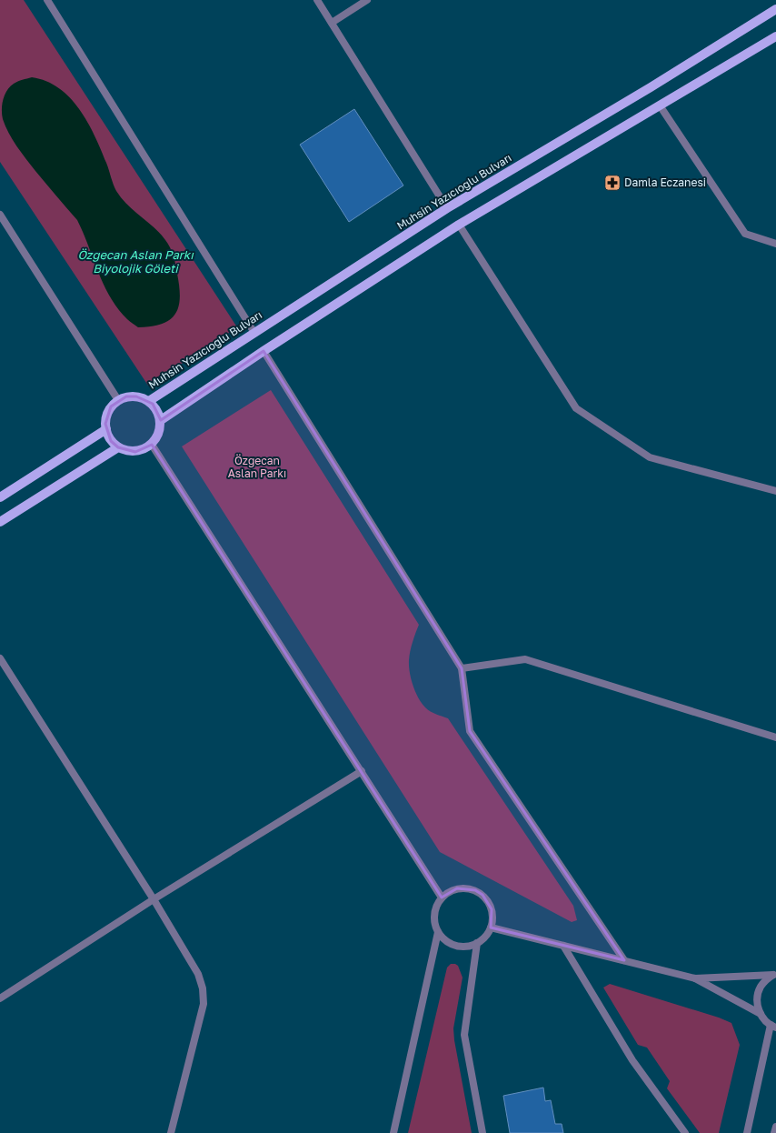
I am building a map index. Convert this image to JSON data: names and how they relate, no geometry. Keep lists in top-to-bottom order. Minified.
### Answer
{"streets":{"main road":["Muhsin Yazıcıoğlu Bulvarı"]},"water":["Özgecan Aslan Parkı Biyolojik Göleti"],"parks":["Özgecan Aslan Parkı"],"places":{"pharmacy":["Damla Eczanesi"]}}
